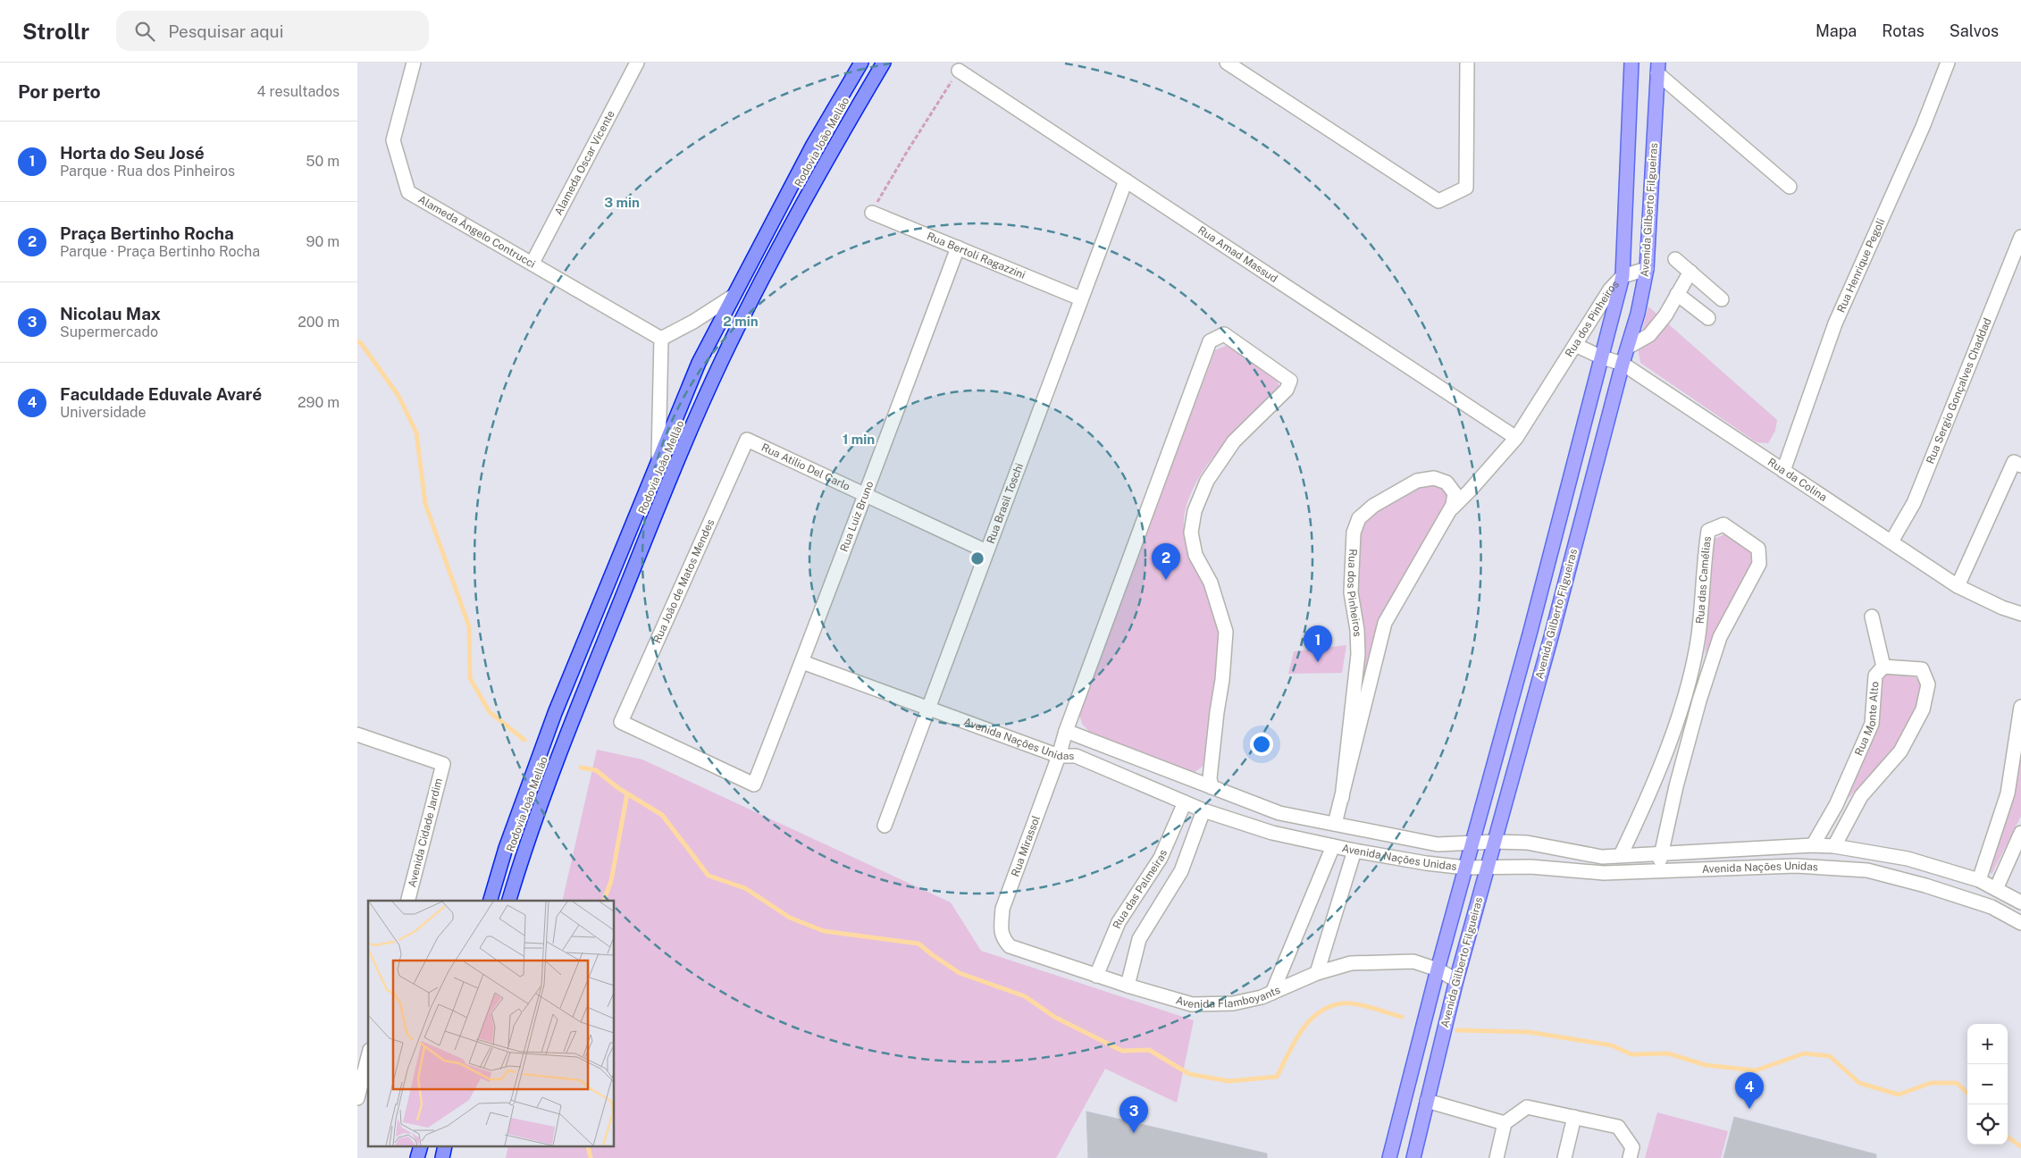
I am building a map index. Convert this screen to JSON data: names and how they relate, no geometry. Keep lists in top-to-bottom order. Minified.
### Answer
{"streets":{"highway":["Rodovia João Mellão"],"main road":["Avenida Gilberto Filgueiras"],"street":["Alameda Oscar Vicente","Alameda Ângelo Contrucci","Rua Amad Massud","Rua Bertoli Ragazzini","Rua Henrique Pegoli","Rua dos Pinheiros","Rua Sergio Gonçalves Chaddad","Rua Atilio Del Carlo","Rua da Colina","Rua Brasil Toschi","Rua Luiz Bruno","Rua das Camélias","Rua João de Matos Mendes","Rua Monte Alto","Avenida Nações Unidas","Avenida Cidade Jardim","Rua Mirassol","Rua das Palmeiras","Avenida Flamboyants"]},"crossings":[["Alameda Oscar Vicente","Alameda Ângelo Contrucci"],["Avenida Gilberto Filgueiras","Rua dos Pinheiros"],["Avenida Gilberto Filgueiras","Rua da Colina"],["Avenida Gilberto Filgueiras","Avenida Nações Unidas"],["Avenida Gilberto Filgueiras","Avenida Flamboyants"],["Rua Amad Massud","Rua dos Pinheiros"],["Rua Amad Massud","Rua Brasil Toschi"],["Rua Bertoli Ragazzini","Rua Brasil Toschi"],["Rua Bertoli Ragazzini","Rua Luiz Bruno"],["Rua Henrique Pegoli","Rua da Colina"],["Rua dos Pinheiros","Rua da Colina"],["Rua dos Pinheiros","Avenida Nações Unidas"],["Rua Sergio Gonçalves Chaddad","Rua da Colina"],["Rua Atilio Del Carlo","Rua Brasil Toschi"],["Rua Atilio Del Carlo","Rua Luiz Bruno"],["Rua Atilio Del Carlo","Rua João de Matos Mendes"],["Rua Brasil Toschi","Avenida Nações Unidas"],["Rua Luiz Bruno","Rua João de Matos Mendes"],["Rua Luiz Bruno","Avenida Nações Unidas"],["Rua das Camélias","Avenida Nações Unidas"],["Rua Monte Alto","Avenida Nações Unidas"],["Avenida Nações Unidas","Rua Mirassol"],["Avenida Nações Unidas","Rua das Palmeiras"],["Rua Mirassol","Avenida Flamboyants"],["Rua das Palmeiras","Avenida Flamboyants"]],"page":{"header":"Strollr","search":"Pesquisar aqui","nav":["Mapa","Rotas","Salvos"],"heading":["Por perto","4 resultados"],"list":[{"mark":"1","name":"Horta do Seu José","note":"Parque · Rua dos Pinheiros","value":"50 m"},{"mark":"2","name":"Praça Bertinho Rocha","note":"Parque · Praça Bertinho Rocha","value":"90 m"},{"mark":"3","name":"Nicolau Max","note":"Supermercado","value":"200 m"},{"mark":"4","name":"Faculdade Eduvale Avaré","note":"Universidade","value":"290 m"}],"pins":["2","1","4","3"],"map_buttons":["+","−"]},"rings":["3 min","2 min","1 min"]}
